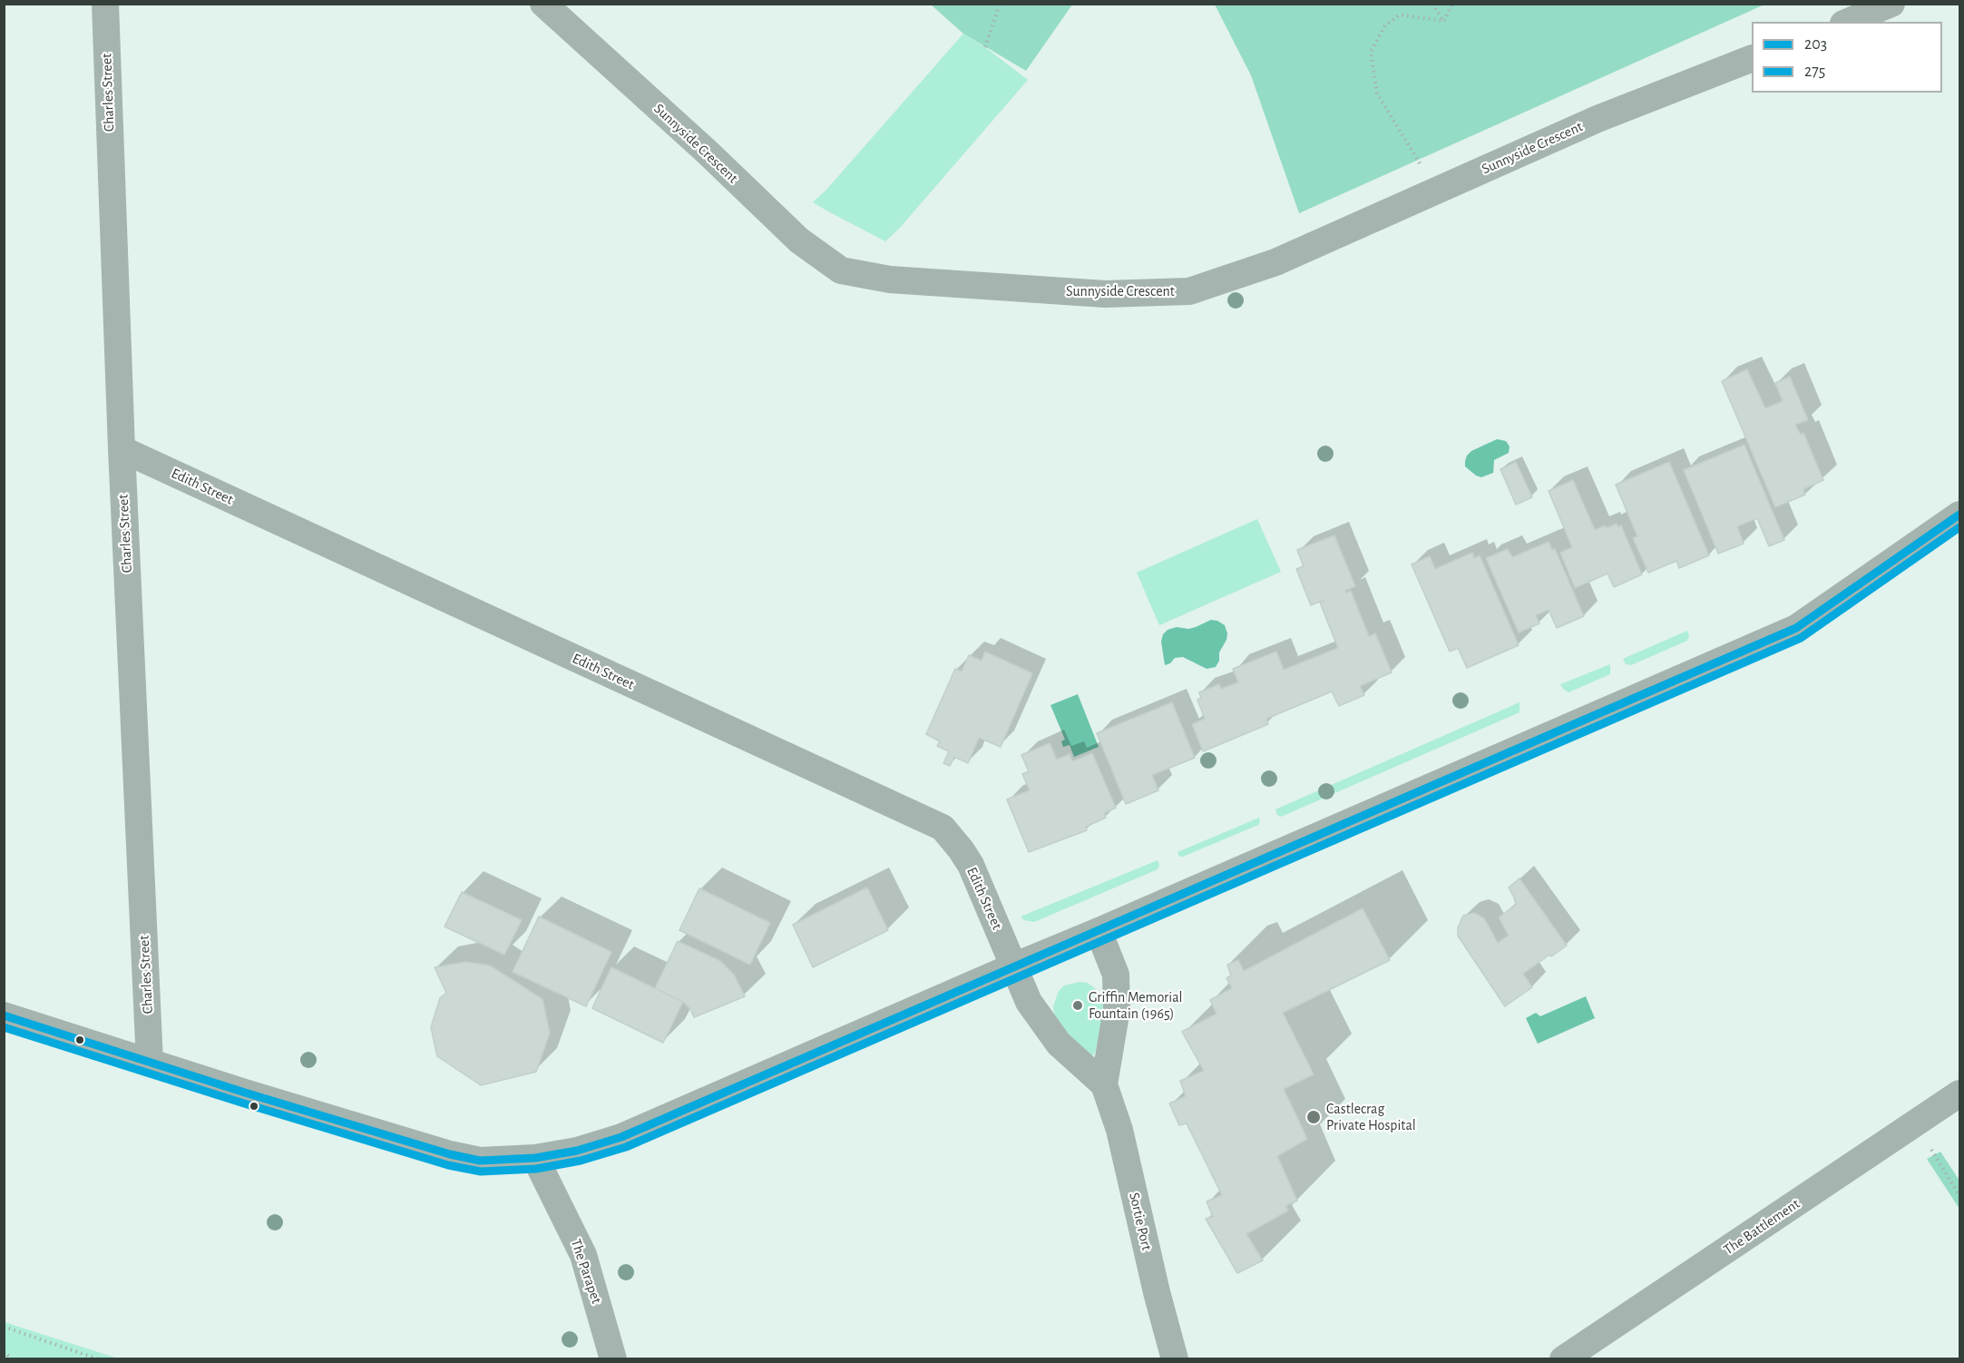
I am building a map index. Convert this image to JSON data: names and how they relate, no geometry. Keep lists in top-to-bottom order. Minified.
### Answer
{"streets":{"street":["Charles Street","Sunnyside Crescent","Edith Street","Sortie Port","The Battlement","The Parapet"]},"crossings":[["Charles Street","Edith Street"],["Edith Street","Sortie Port"]],"places":["Griffin Memorial Fountain (1965)","Castlecrag Private Hospital"],"lines":["transit line 203","transit line 275"],"legend":["203","275"]}
